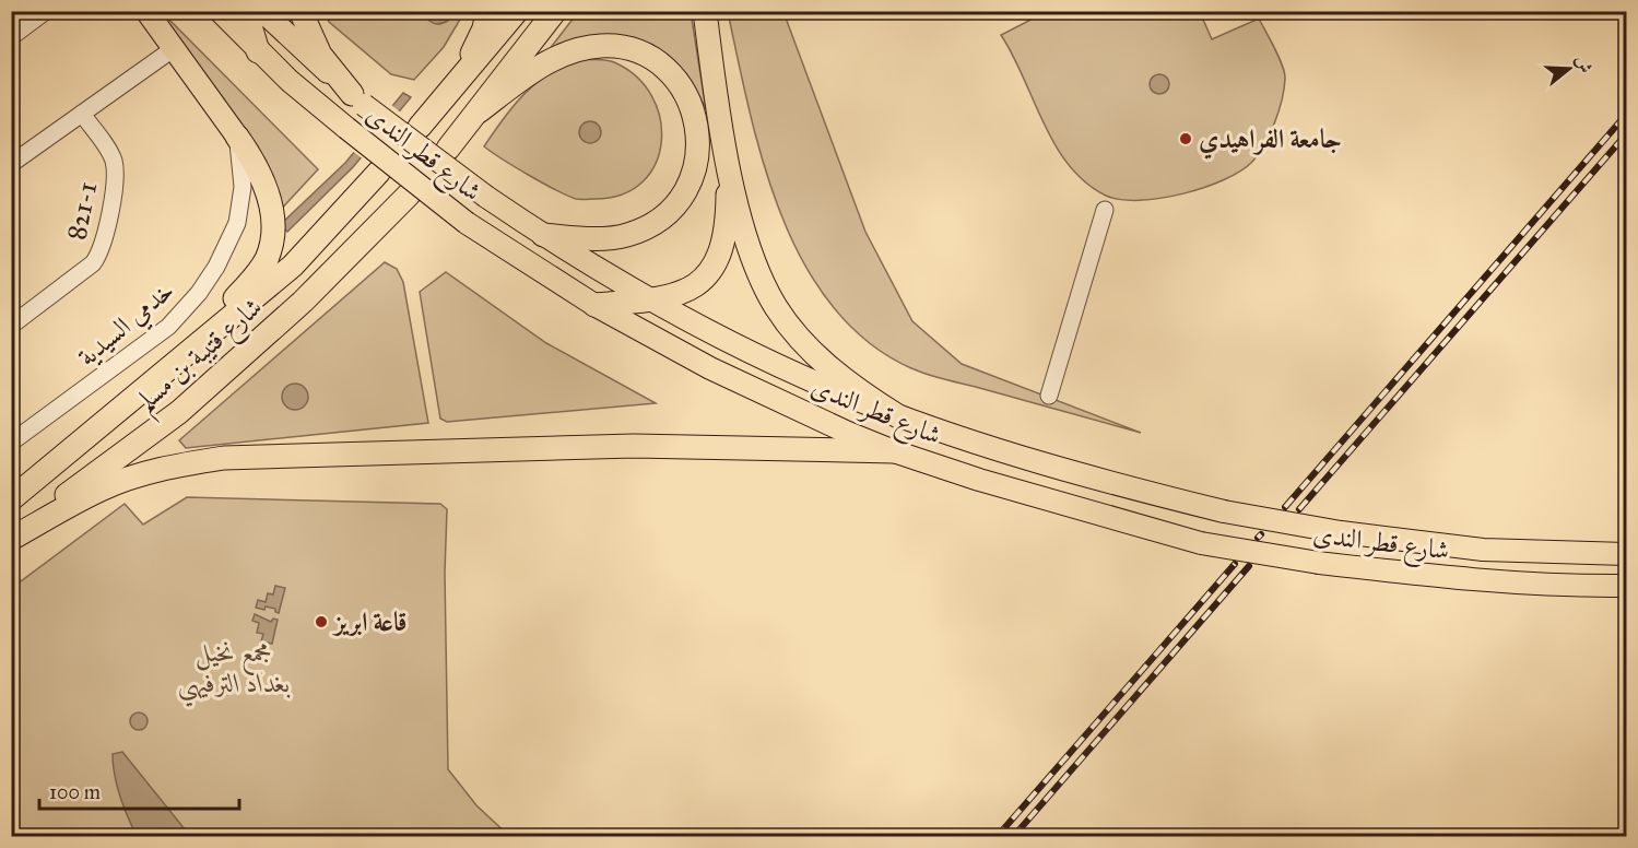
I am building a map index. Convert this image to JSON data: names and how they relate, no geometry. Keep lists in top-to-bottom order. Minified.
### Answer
{"streets":{"highway":["شارع قتيبة بن مسلم"],"main road":["شارع قطر الندى"],"street":["821-1","خدمي السيدية"]},"parks":["مجمع نخيل بغداد الترفيهي"],"places":["جامعة الفراهيدي","قاعة ابريز"],"scale_bar":"100 m","north":"right"}
